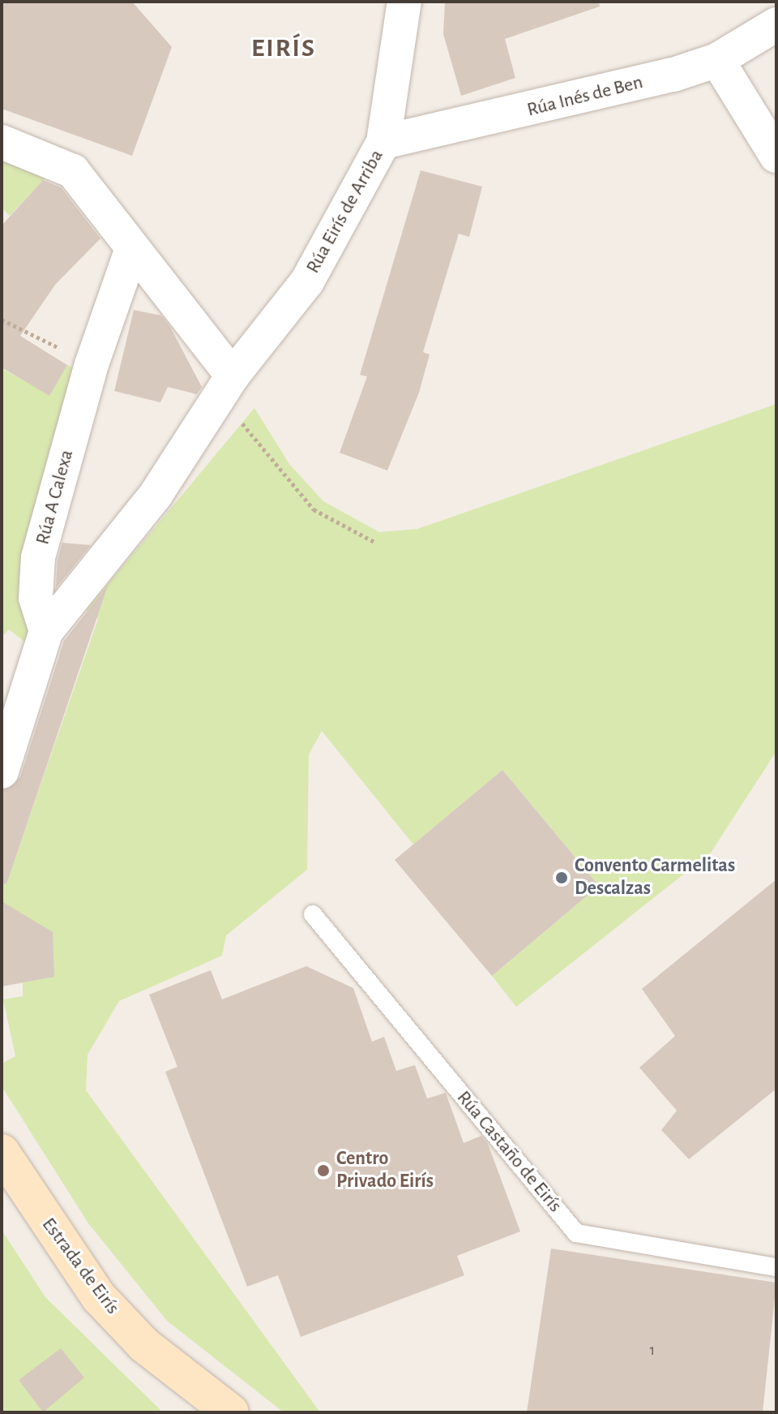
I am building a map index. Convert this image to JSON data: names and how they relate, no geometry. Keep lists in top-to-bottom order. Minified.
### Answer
{"streets":{"street":["Rúa Inés de Ben","Rúa Eirís de Arriba","Rúa A Calexa","Estrada de Eirís"],"lane":["Rúa Castaño de Eirís"]},"crossings":[["Rúa Inés de Ben","Rúa Eirís de Arriba"],["Rúa Eirís de Arriba","Rúa A Calexa"]],"districts":["EIRÍS"],"places":["Convento Carmelitas Descalzas","Centro Privado Eirís"],"house_numbers":["1"]}
